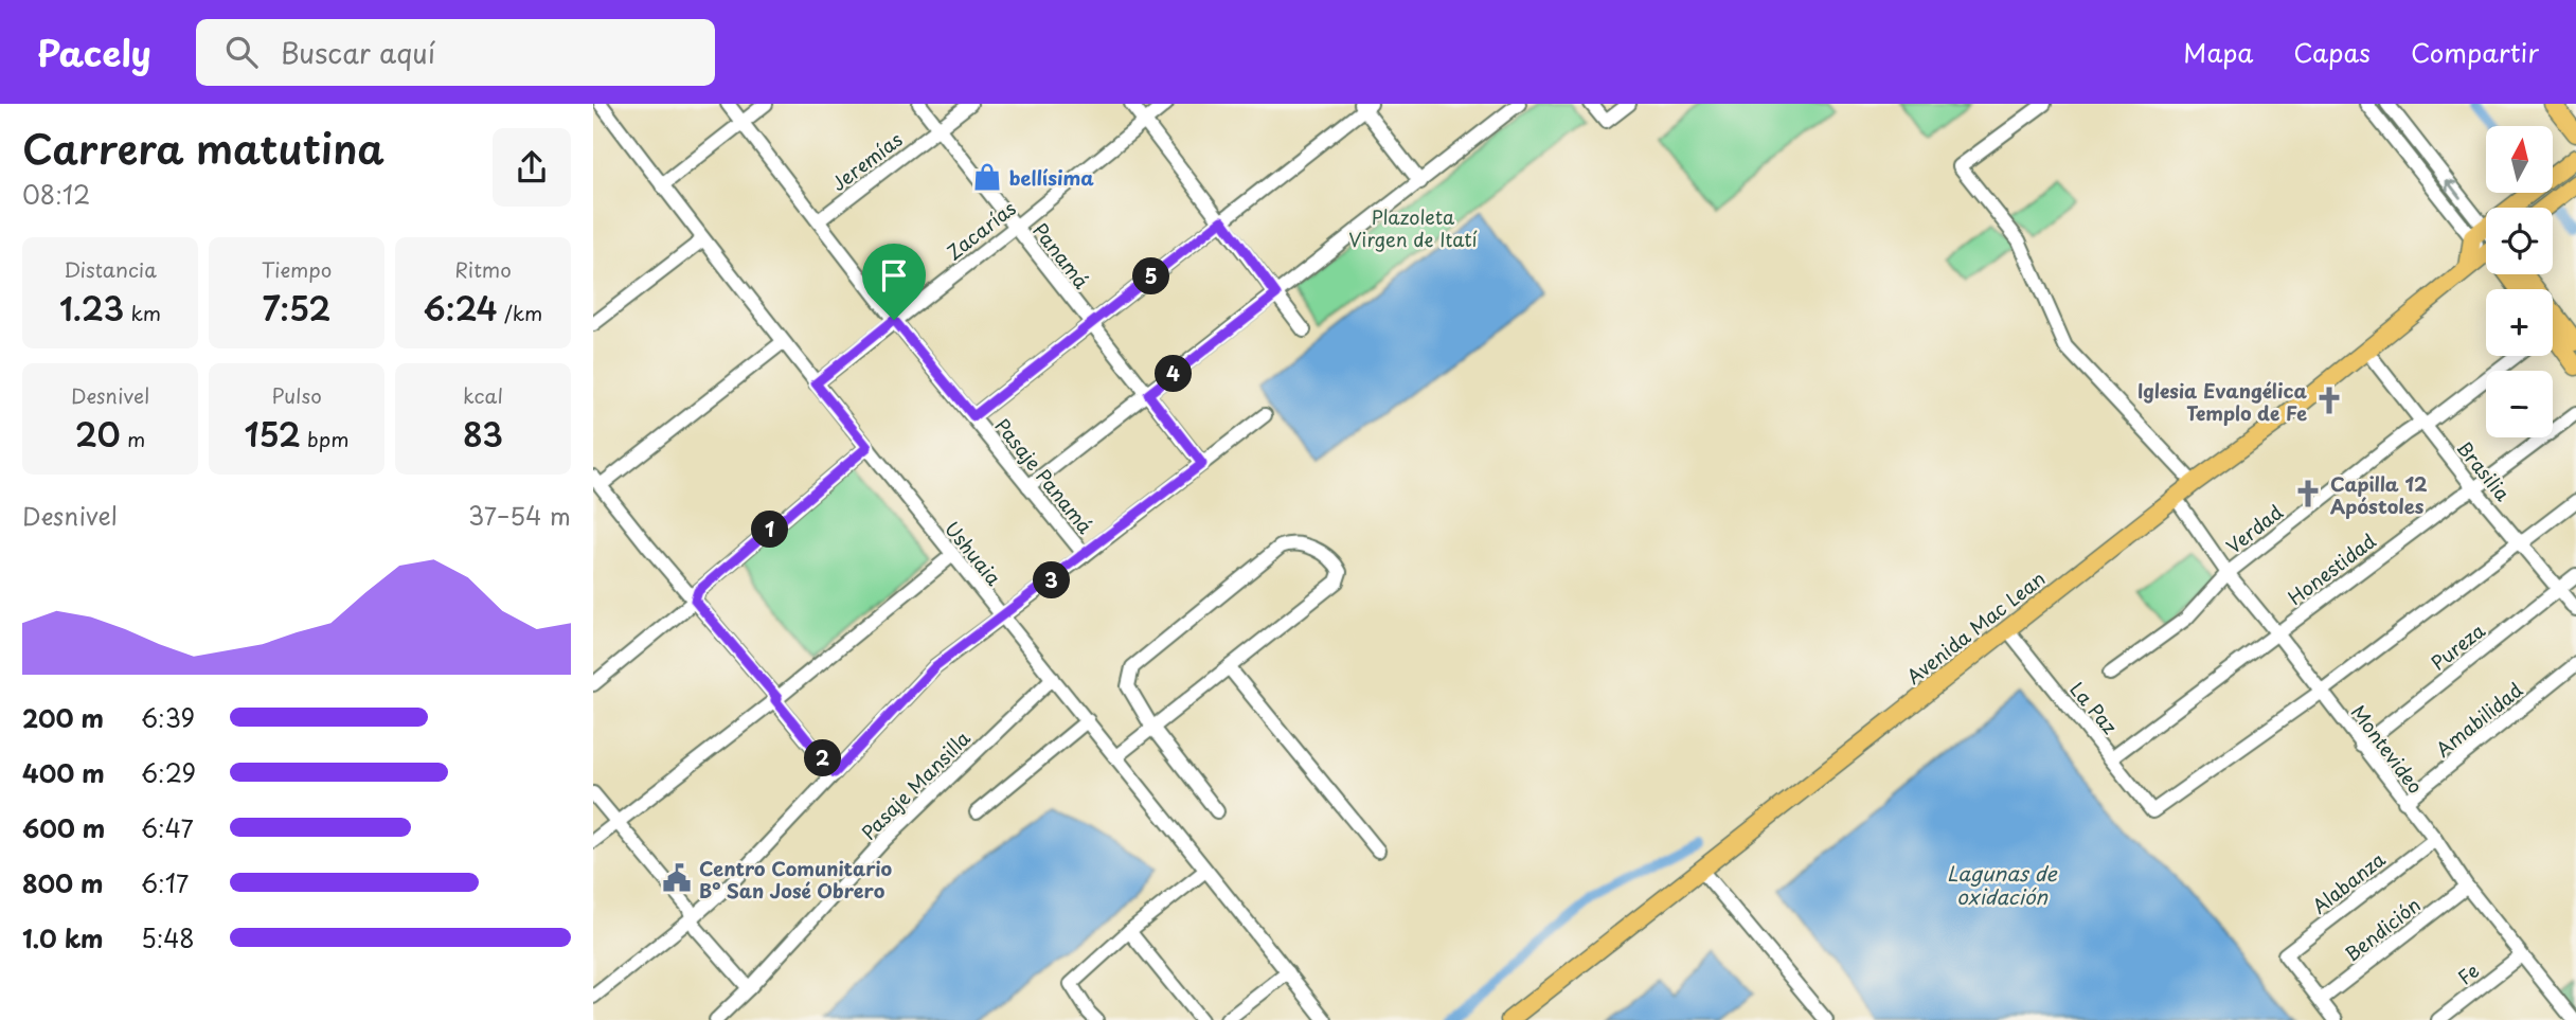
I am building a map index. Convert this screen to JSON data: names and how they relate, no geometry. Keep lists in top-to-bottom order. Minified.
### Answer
{"streets":{"main road":["Avenida Mac Lean"],"street":["Jeremías","Zacarías","Panamá","Brasilia","Pasaje Panamá","Verdad","Ushuaia","Honestidad","Pureza","La Paz","Amabilidad","Montevideo","Pasaje Mansilla","Alabanza","Bendición","Fe"]},"crossings":[["Jeremías","Panamá"],["Jeremías","Pasaje Panamá"],["Zacarías","Panamá"],["Zacarías","Pasaje Panamá"],["Zacarías","Ushuaia"],["Brasilia","Verdad"],["Brasilia","Honestidad"],["Brasilia","Avenida Mac Lean"],["Brasilia","Pureza"],["Verdad","Montevideo"],["Ushuaia","Pasaje Mansilla"],["Honestidad","La Paz"],["Honestidad","Montevideo"],["Avenida Mac Lean","La Paz"],["Avenida Mac Lean","Montevideo"],["Pureza","Montevideo"],["La Paz","Montevideo"],["Amabilidad","Montevideo"],["Montevideo","Alabanza"],["Montevideo","Bendición"],["Montevideo","Fe"],["Alabanza","Bendición"]],"water":["Lagunas de oxidación"],"parks":["Plazoleta Virgen de Itatí"],"places":{"shop":["bellísima"],"church":["Iglesia Evangélica Templo de Fe","Capilla 12 Apóstoles"],"public building":["Centro Comunitario B° San José Obrero"]},"north":"top","page":{"header":"Pacely","search":"Buscar aquí","nav":["Mapa","Capas","Compartir"],"heading":["Carrera matutina","08:12"],"map_buttons":["+","−"],"stats":[["Distancia","1.23 km"],["Tiempo","7:52"],["Ritmo","6:24 /km"],["Desnivel","20 m"],["Pulso","152 bpm"],["kcal","83"]],"pins":["5","4","1","3","2"],"chart":["Desnivel","37–54 m"],"list":[{"name":"200 m","note":"6:39"},{"name":"400 m","note":"6:29"},{"name":"600 m","note":"6:47"},{"name":"800 m","note":"6:17"},{"name":"1.0 km","note":"5:48"}]}}
